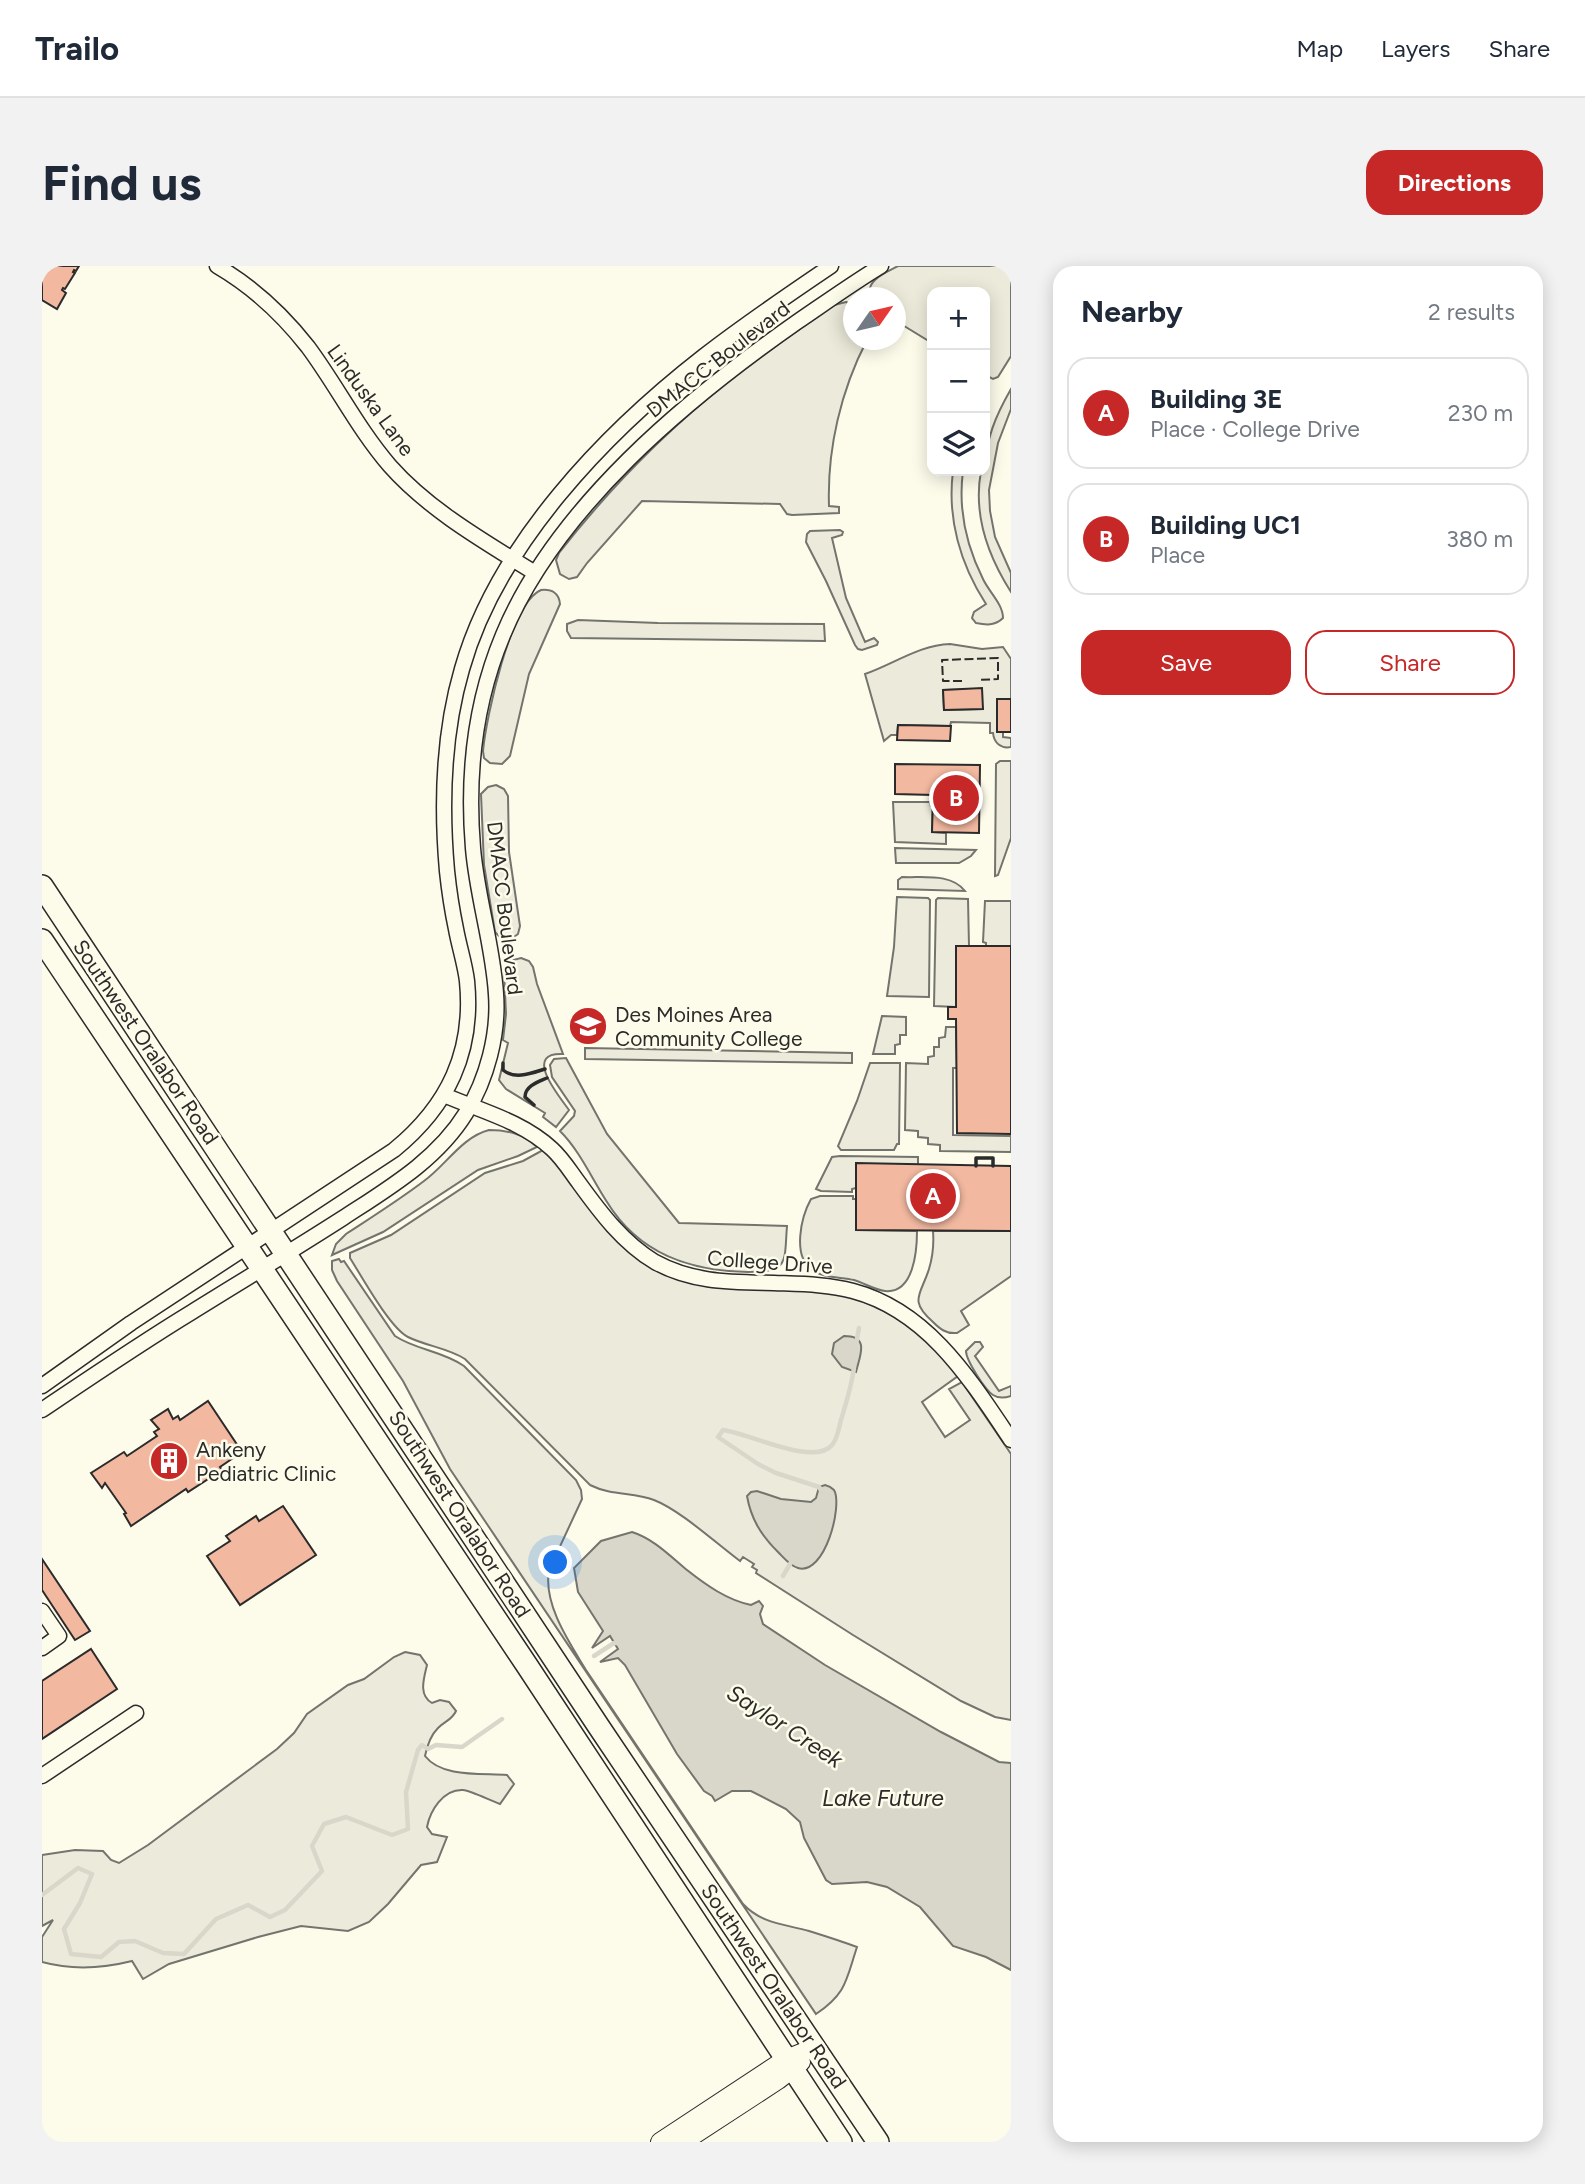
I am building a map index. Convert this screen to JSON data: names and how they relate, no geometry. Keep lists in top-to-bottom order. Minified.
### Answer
{"streets":{"main road":["Southwest Oralabor Road"],"street":["DMACC Boulevard","Linduska Lane","College Drive"]},"crossings":[["DMACC Boulevard","Linduska Lane"],["DMACC Boulevard","Southwest Oralabor Road"],["DMACC Boulevard","College Drive"]],"water":["Saylor Creek","Lake Future"],"places":{"school or university":["Des Moines Area Community College"],"building":["Ankeny Pediatric Clinic"]},"north":"top right","page":{"header":"Trailo","nav":["Map","Layers","Share"],"buttons":["Directions",["Save","Share"]],"title":"Find us","heading":["Nearby","2 results"],"map_buttons":["+","−"],"list":[{"mark":"A","name":"Building 3E","note":"Place · College Drive","value":"230 m"},{"mark":"B","name":"Building UC1","note":"Place","value":"380 m"}],"pins":["B","A"]}}
